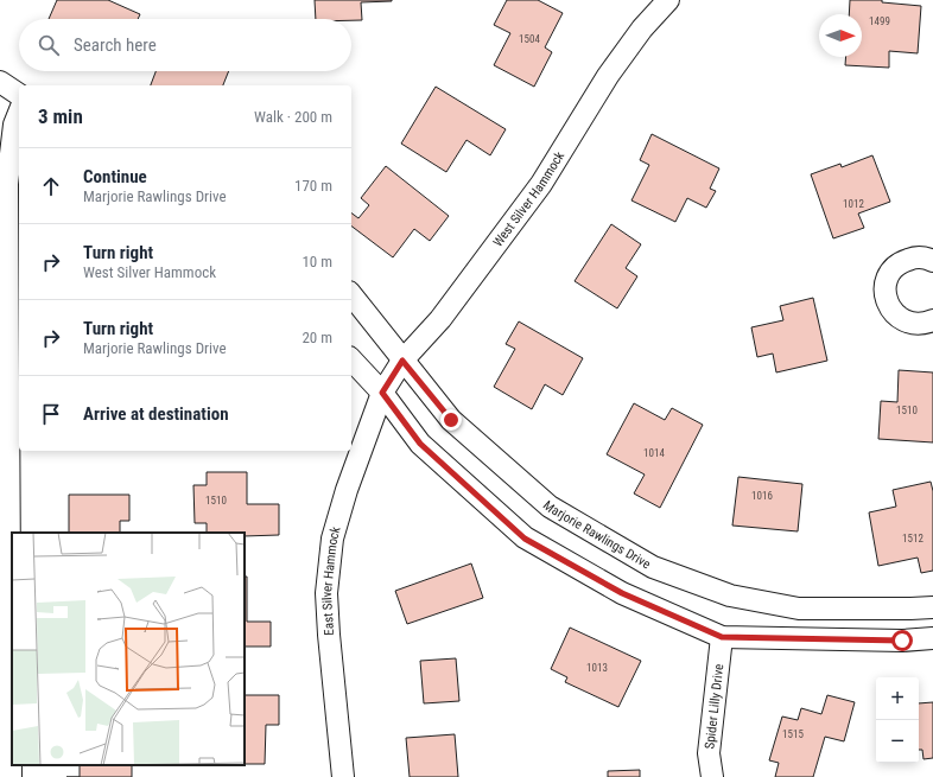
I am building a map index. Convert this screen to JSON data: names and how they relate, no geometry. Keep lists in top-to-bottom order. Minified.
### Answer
{"streets":{"street":["West Silver Hammock","Marjorie Rawlings Drive","East Silver Hammock","Spider Lilly Drive"]},"crossings":[["West Silver Hammock","Marjorie Rawlings Drive"],["West Silver Hammock","East Silver Hammock"]],"house_numbers":["1499","1504","1012","1510","1014","1016","1510","1512","1013","1515"],"north":"right","page":{"search":"Search here","heading":["3 min","Walk · 200 m"],"list":[["Continue","Marjorie Rawlings Drive","170 m"],["Turn right","West Silver Hammock","10 m"],["Turn right","Marjorie Rawlings Drive","20 m"],"Arrive at destination"],"map_buttons":["+","−"]}}
